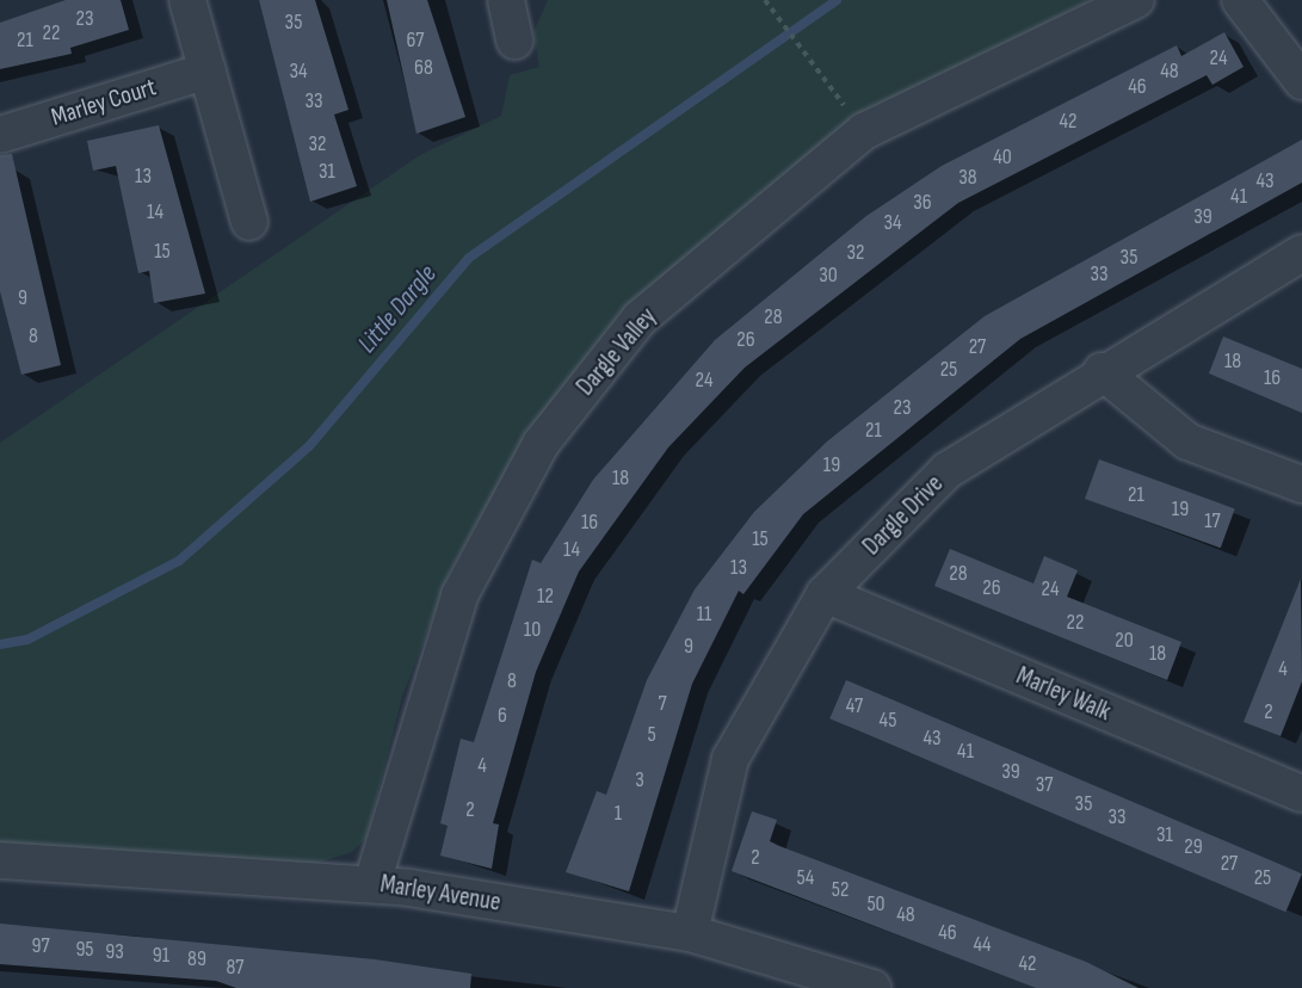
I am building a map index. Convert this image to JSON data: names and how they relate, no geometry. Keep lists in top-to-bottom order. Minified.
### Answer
{"streets":{"street":["Marley Court","Dargle Valley","Dargle Drive","Marley Walk","Marley Avenue"]},"crossings":[["Dargle Valley","Marley Avenue"],["Dargle Drive","Marley Walk"],["Dargle Drive","Marley Avenue"]],"water":["Little Dargle"],"house_numbers":["23","35","22","21","67","24","68","34","48","46","33","42","32","40","31","13","38","43","41","36","14","39","34","15","32","35","33","30","9","28","8","26","27","18","25","16","24","23","21","19","18","21","19","17","16","15","14","13","28","26","24","12","11","22","10","20","9","18","4","8","7","47","2","6","45","5","43","41","4","39","3","37","35","2","1","33","31","29","2","27","54","25","52","50","48","46","44","97","95","93","91","89","42","87"]}
